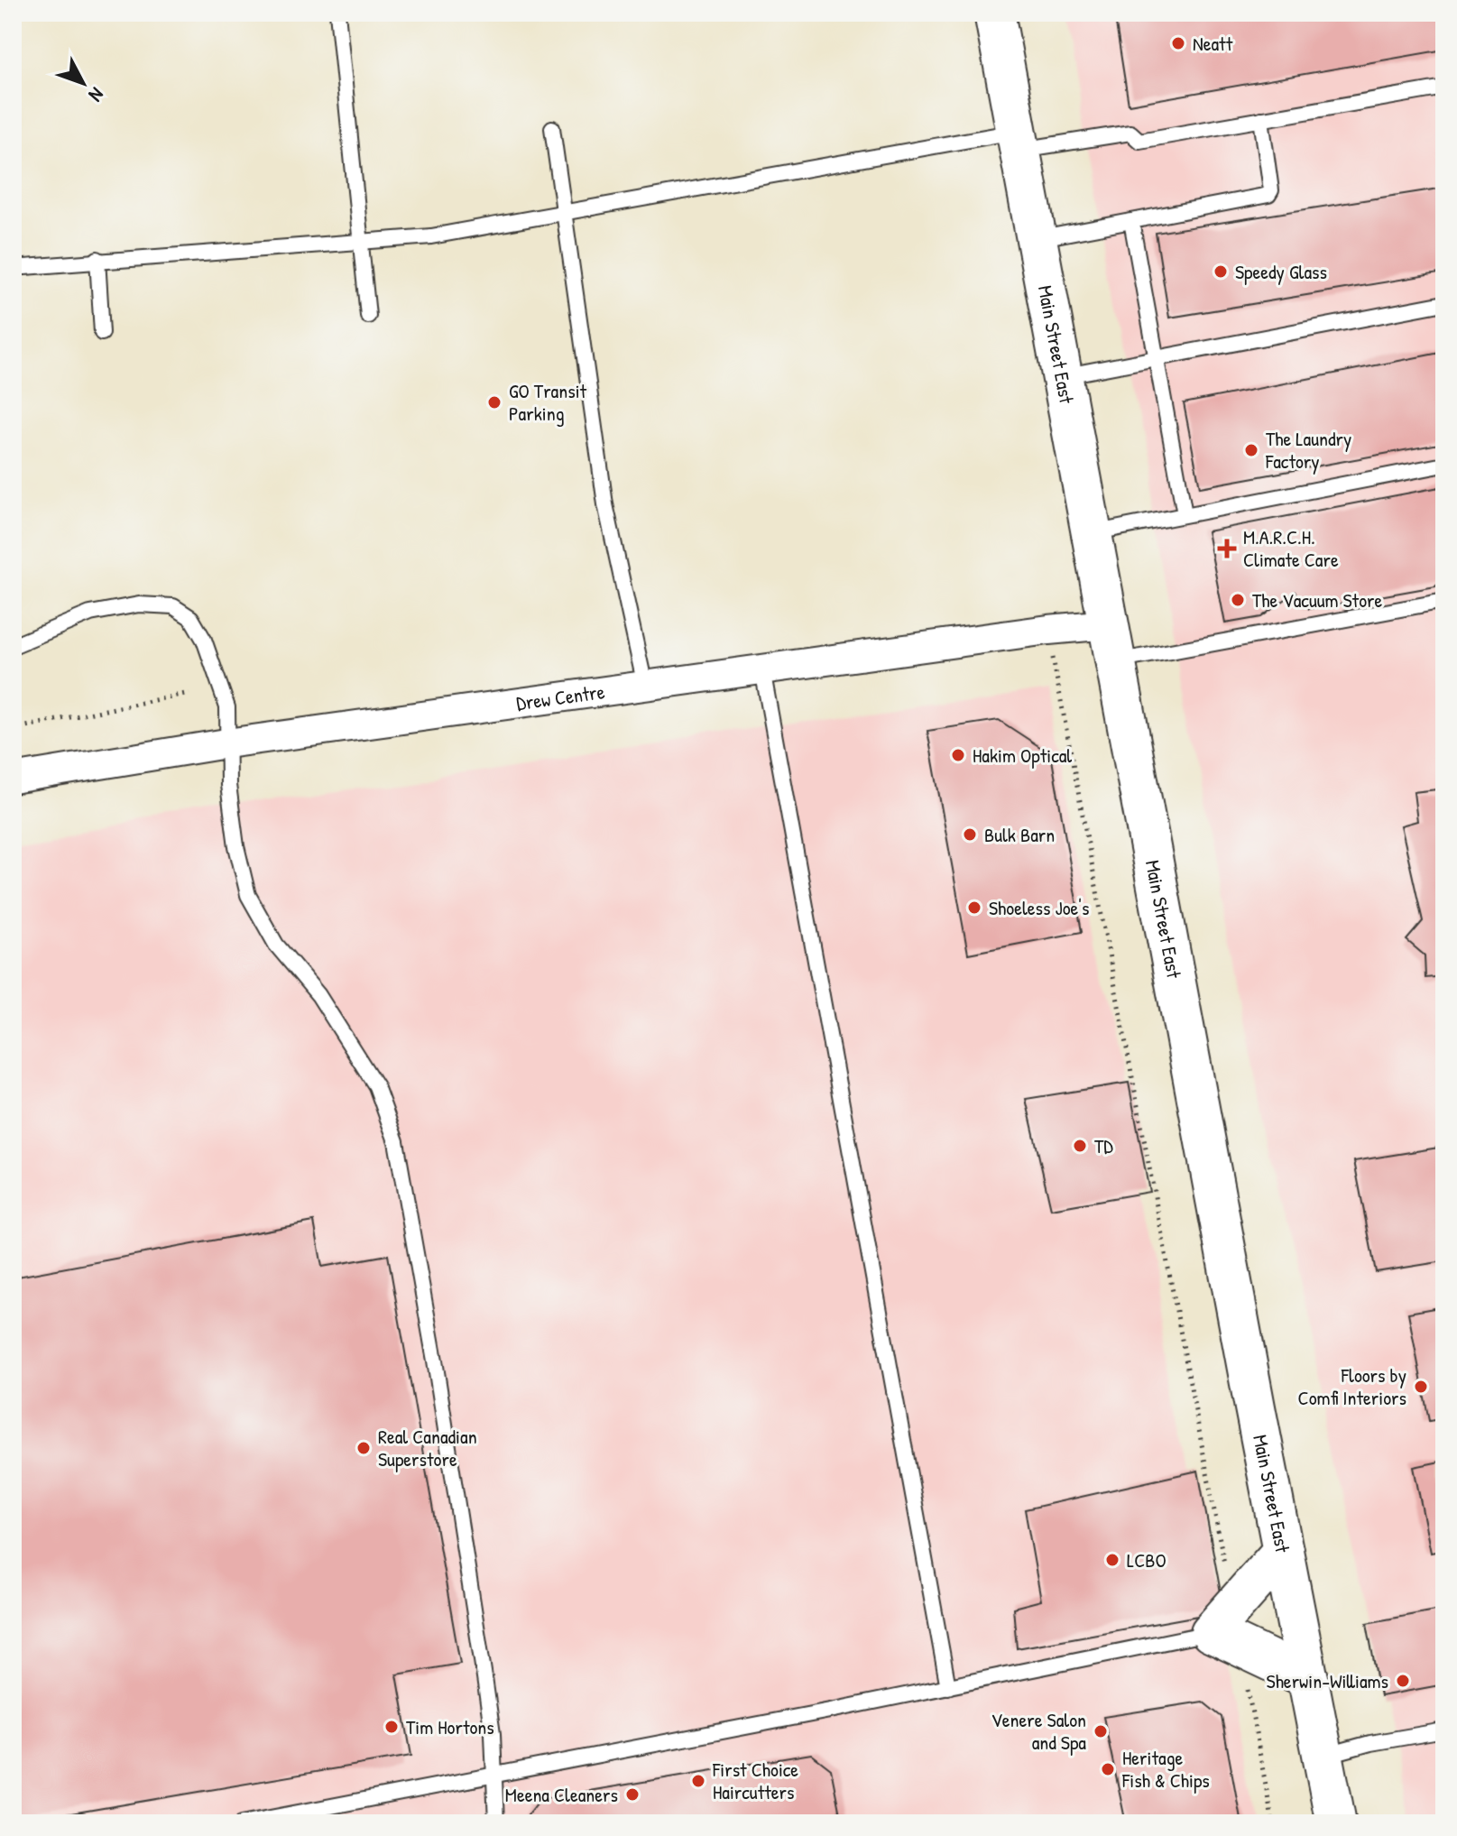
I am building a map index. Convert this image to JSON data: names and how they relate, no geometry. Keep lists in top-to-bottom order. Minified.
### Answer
{"streets":{"main road":["Main Street East"],"street":["Drew Centre"]},"crossings":[["Main Street East","Drew Centre"]],"places":{"other":["Neatt","Speedy Glass","GO Transit Parking","The Laundry Factory","The Vacuum Store","Hakim Optical","Bulk Barn","Shoeless Joe's","TD","Floors by Comfi Interiors","Real Canadian Superstore","LCBO","Sherwin-Williams","Tim Hortons","Venere Salon and Spa","Heritage Fish & Chips","First Choice Haircutters","Meena Cleaners"],"health":["M.A.R.C.H. Climate Care"]},"north":"bottom right"}
